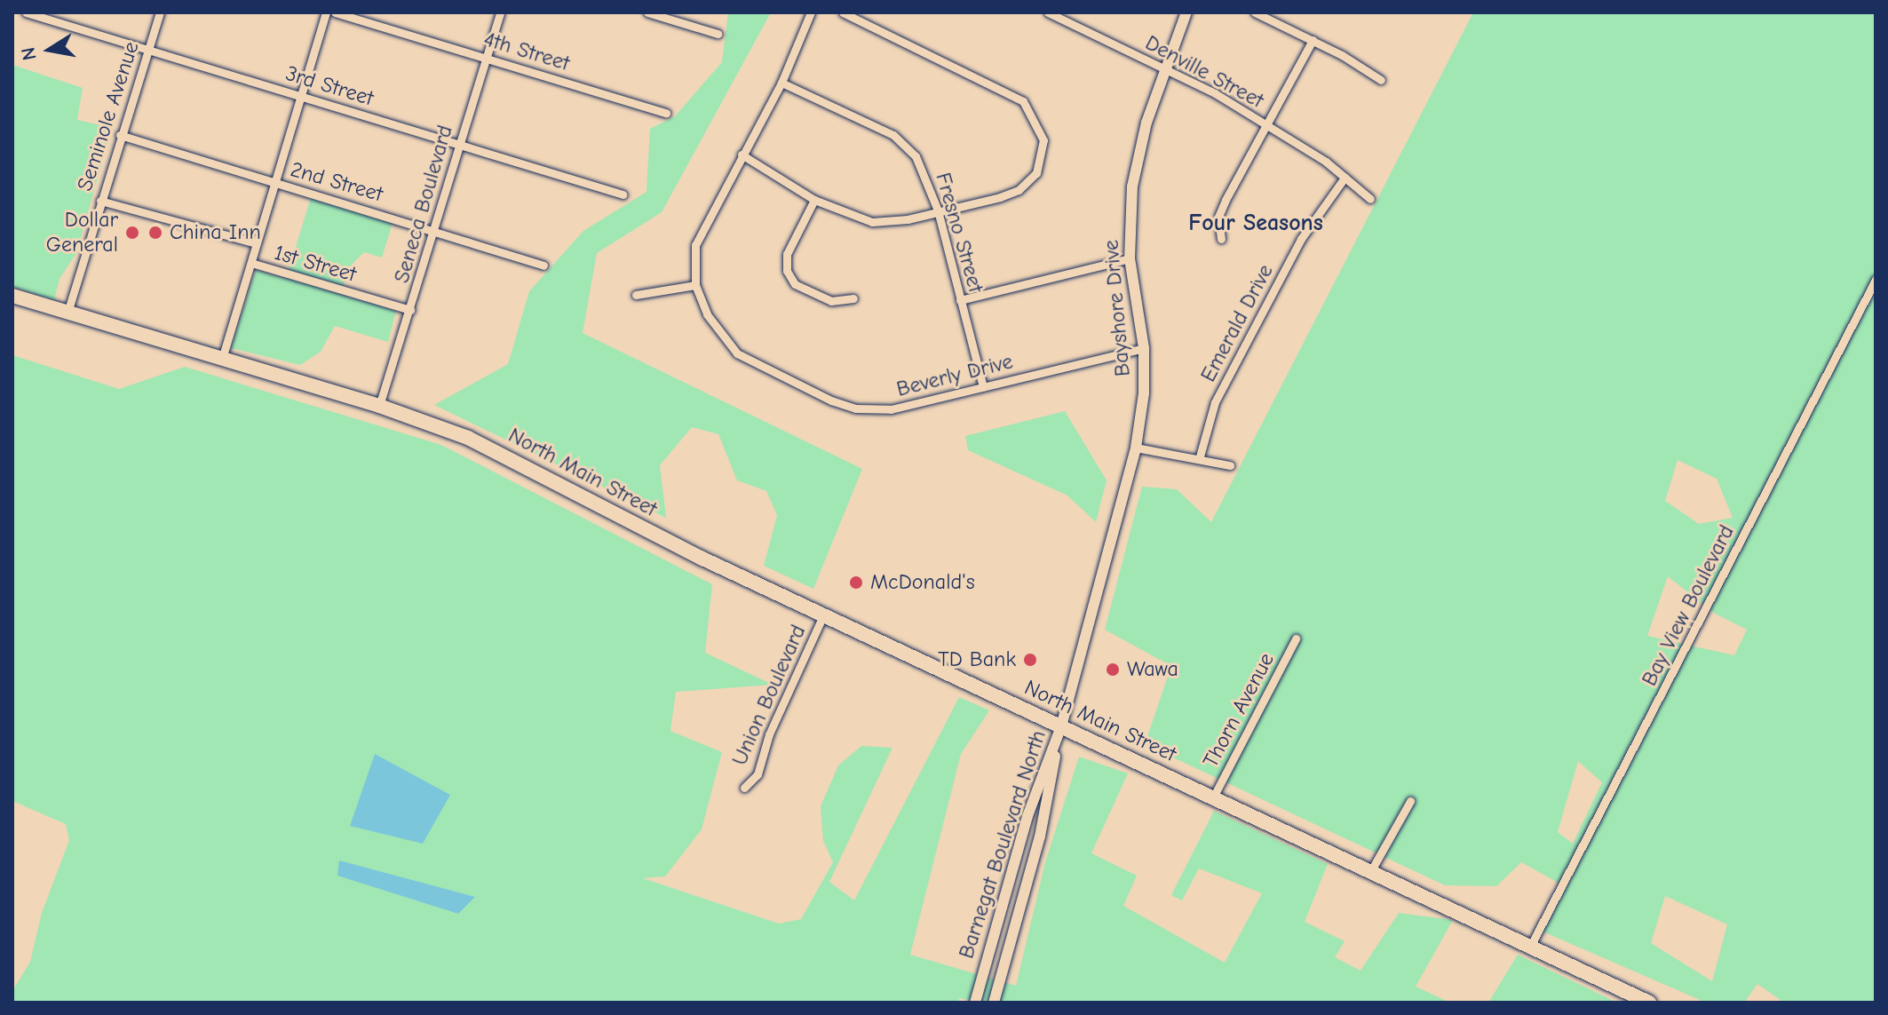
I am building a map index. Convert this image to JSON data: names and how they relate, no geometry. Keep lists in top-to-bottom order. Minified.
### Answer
{"streets":{"highway":["North Main Street"],"street":["4th Street","Denville Street","3rd Street","Seminole Avenue","2nd Street","Seneca Boulevard","Fresno Street","1st Street","Bayshore Drive","Emerald Drive","Beverly Drive","Bay View Boulevard","Union Boulevard","Thorn Avenue","Barnegat Boulevard North"]},"crossings":[["4th Street","Seneca Boulevard"],["Denville Street","Bayshore Drive"],["Denville Street","Emerald Drive"],["3rd Street","Seminole Avenue"],["3rd Street","Seneca Boulevard"],["Seminole Avenue","2nd Street"],["Seminole Avenue","1st Street"],["Seminole Avenue","North Main Street"],["2nd Street","Seneca Boulevard"],["Seneca Boulevard","1st Street"],["Seneca Boulevard","North Main Street"],["Fresno Street","Beverly Drive"],["Bayshore Drive","Beverly Drive"],["Bayshore Drive","North Main Street"],["Bayshore Drive","Barnegat Boulevard North"],["North Main Street","Bay View Boulevard"],["North Main Street","Union Boulevard"],["North Main Street","Thorn Avenue"],["North Main Street","Barnegat Boulevard North"]],"districts":["Four Seasons"],"places":["Dollar General","China Inn","McDonald's","TD Bank","Wawa"],"north":"left"}
